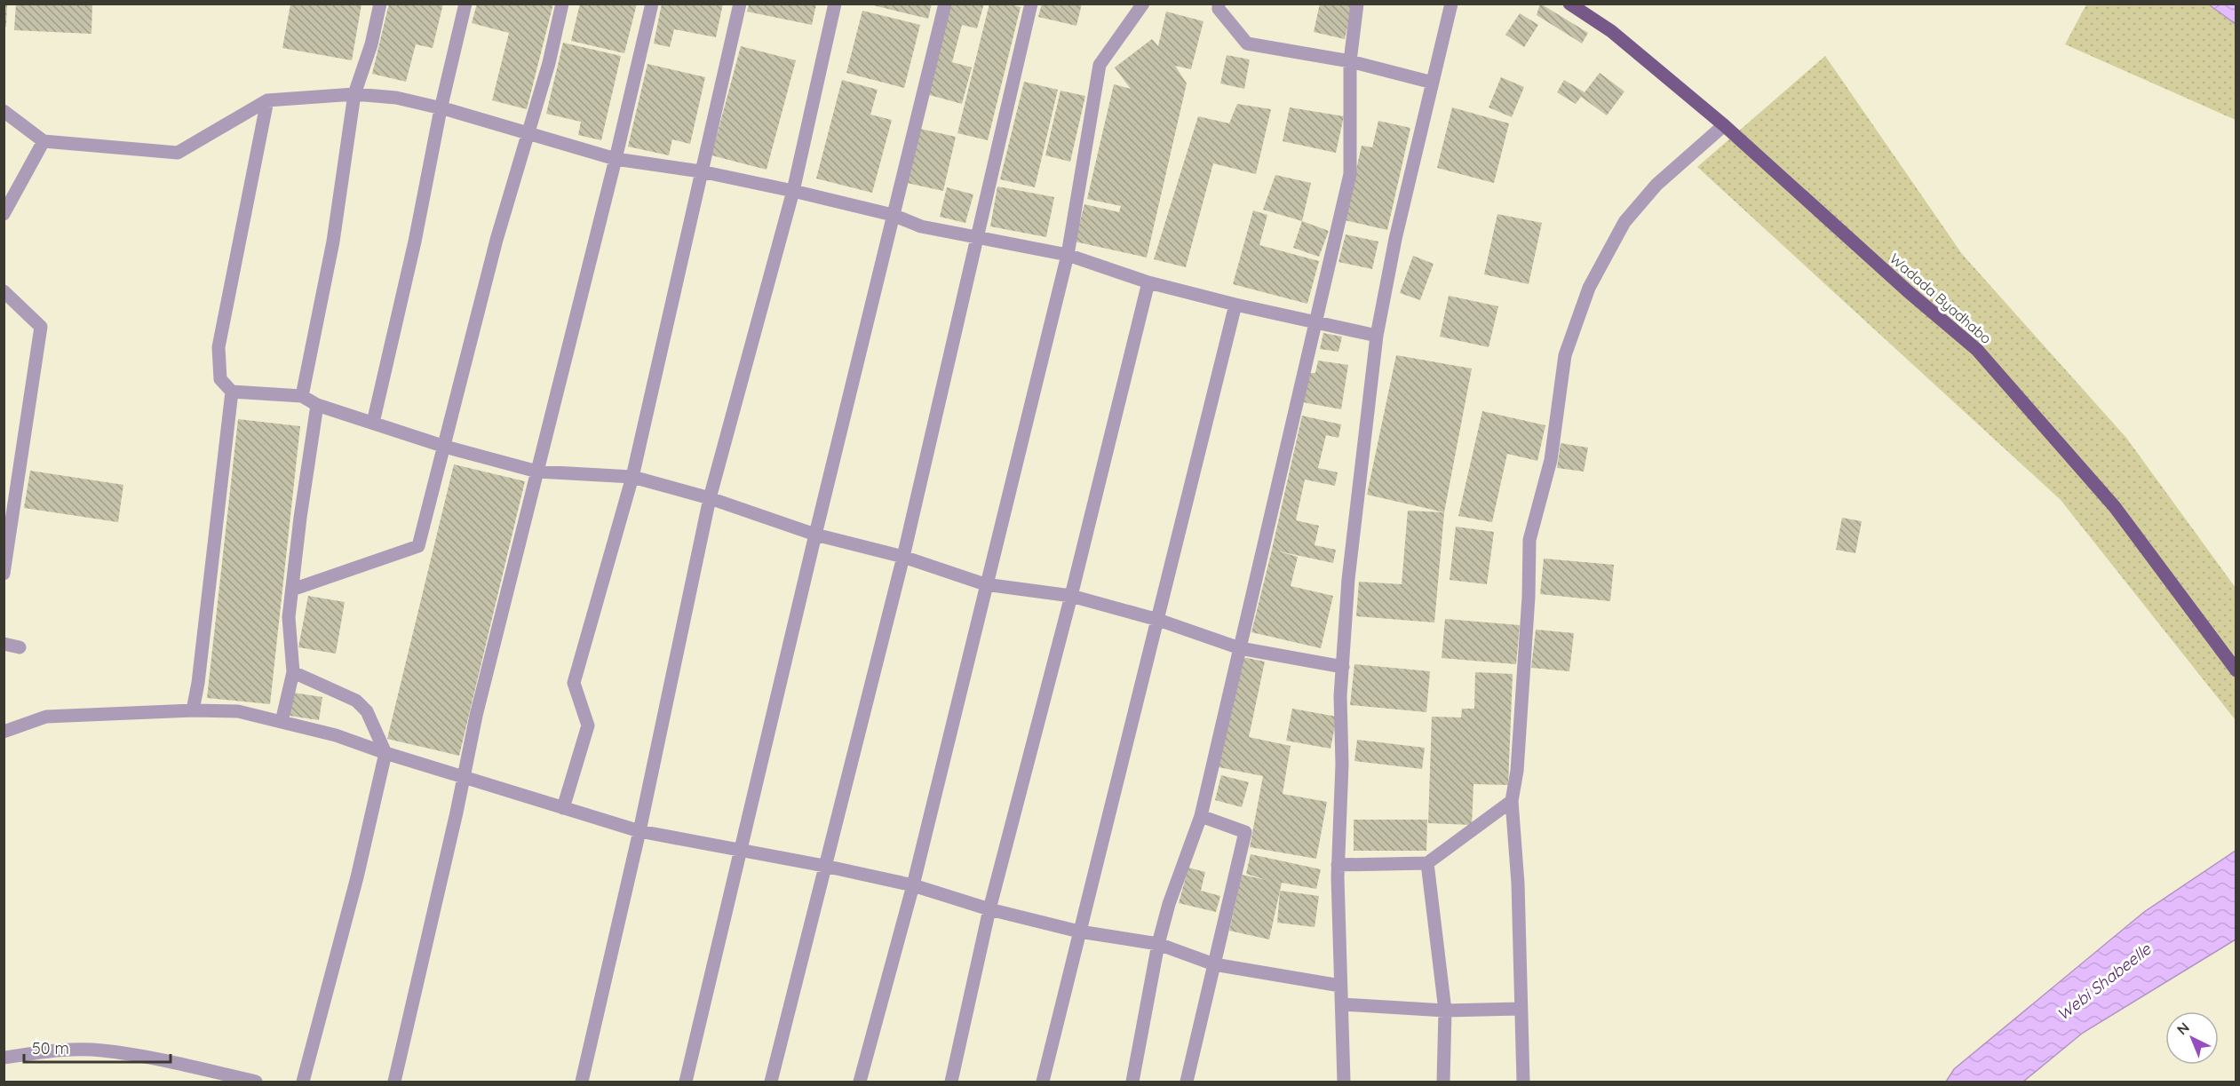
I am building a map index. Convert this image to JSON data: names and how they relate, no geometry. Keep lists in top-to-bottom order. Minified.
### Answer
{"streets":{"main road":["Wadada Byadhabo"]},"water":["Webi Shabeelle"],"scale_bar":"50 m","north":"top left"}
